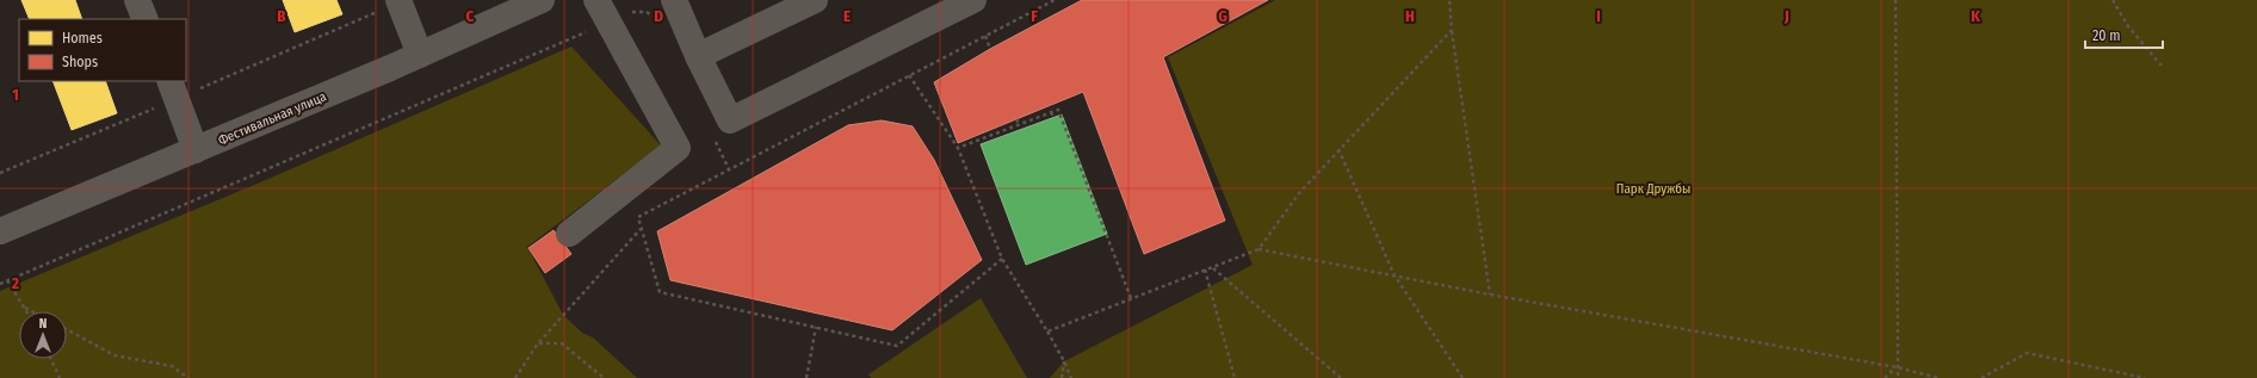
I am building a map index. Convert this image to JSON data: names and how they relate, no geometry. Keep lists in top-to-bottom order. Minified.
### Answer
{"streets":{"street":["Фестивальная улица"]},"parks":["Парк Дружбы"],"legend":["Homes","Shops"],"scale_bar":"20 m","north":"top","grid":{"columns":["B","C","D","E","F","G","H","I","J","K"],"rows":["1","2"]}}
